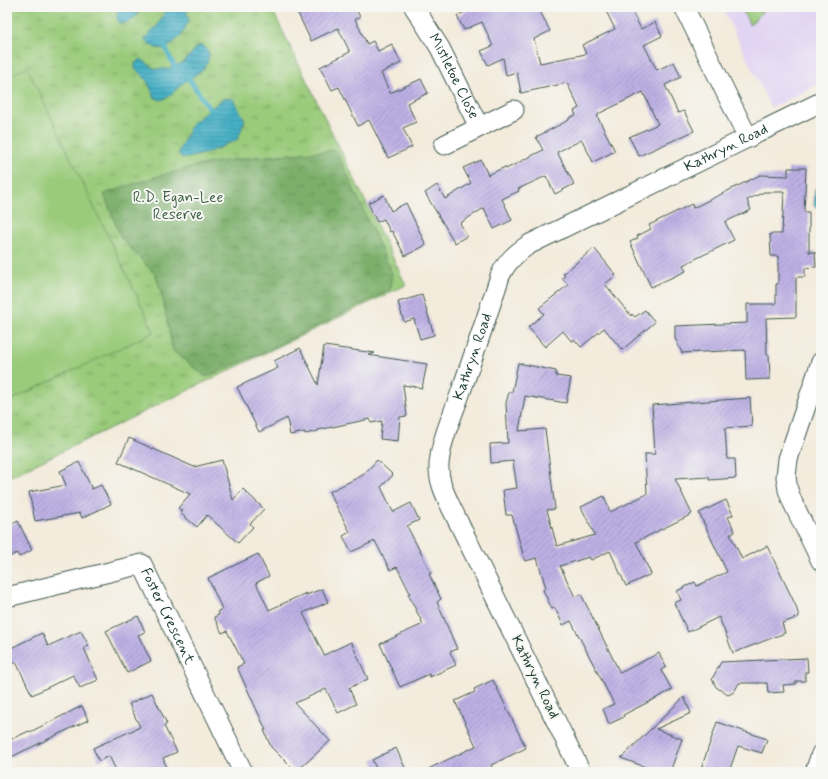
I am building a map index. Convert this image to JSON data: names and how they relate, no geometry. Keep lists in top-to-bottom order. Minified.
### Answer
{"streets":{"street":["Mistletoe Close","Kathryn Road","Foster Crescent"]},"parks":["R.D. Egan-Lee Reserve"]}
